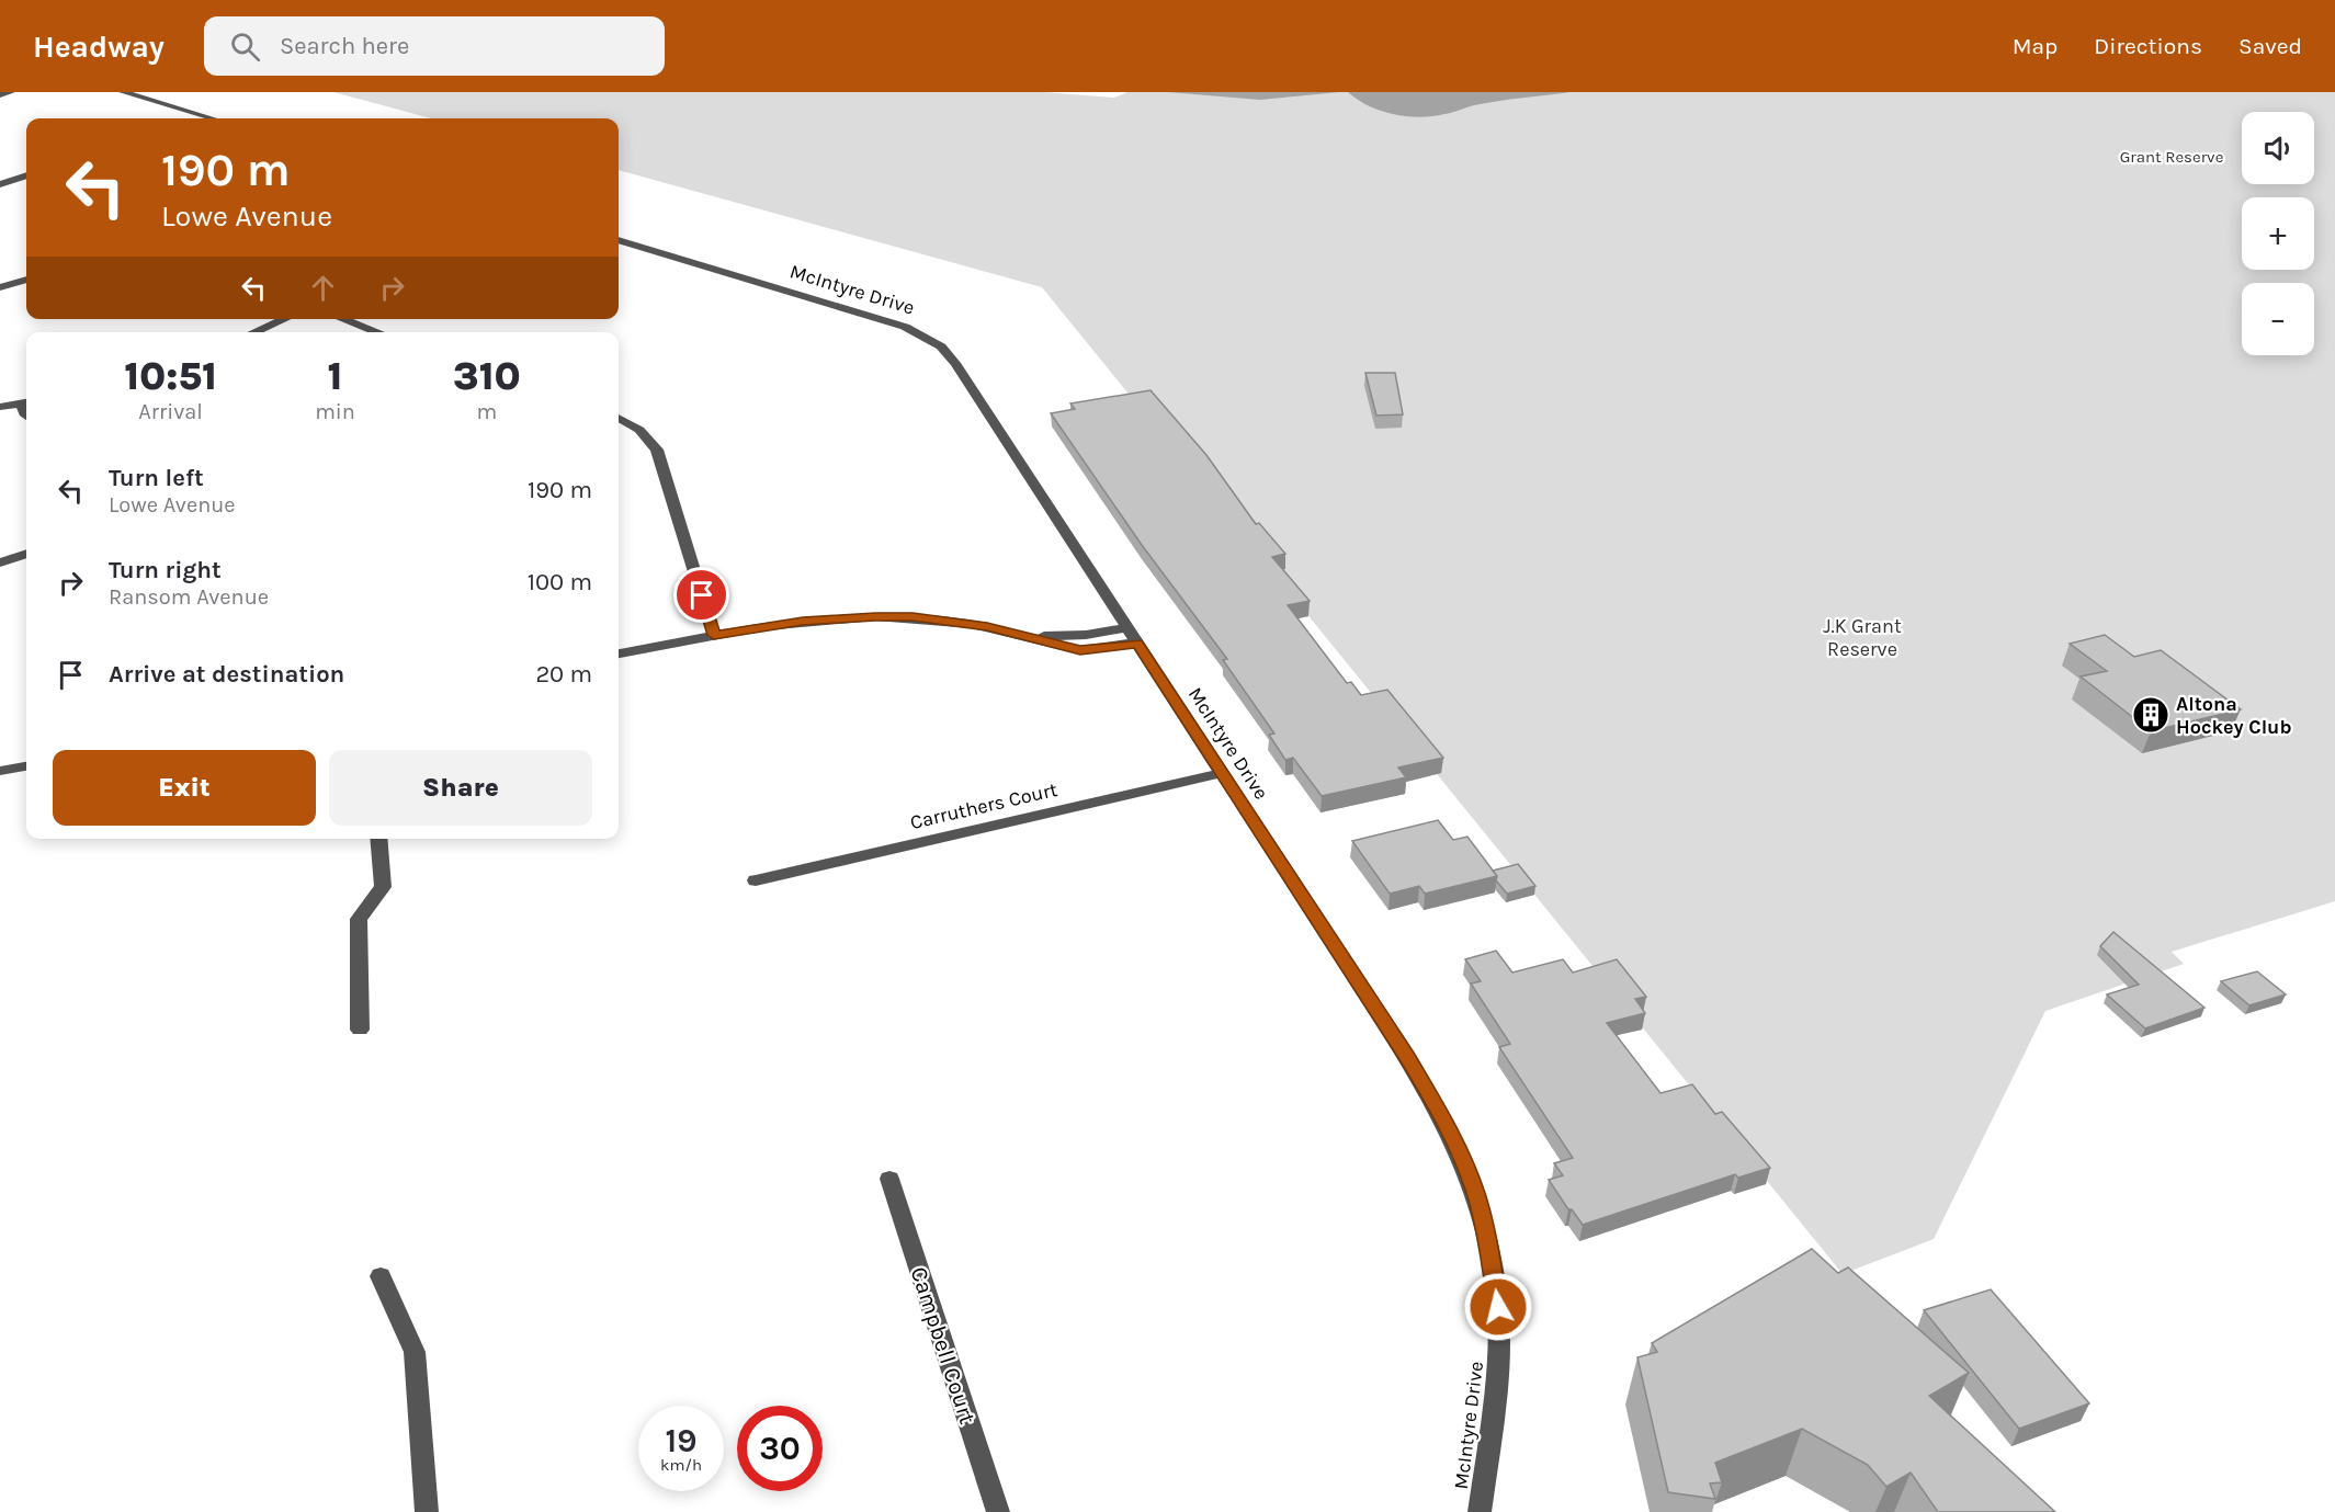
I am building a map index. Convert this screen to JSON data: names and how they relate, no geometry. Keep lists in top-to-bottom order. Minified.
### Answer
{"streets":{"street":["McIntyre Drive","Carruthers Court","Campbell Court"]},"crossings":[["McIntyre Drive","Carruthers Court"]],"parks":["Grant Reserve","J.K Grant Reserve"],"places":{"building":["Altona Hockey Club"]},"page":{"header":"Headway","search":"Search here","nav":["Map","Directions","Saved"],"map_buttons":["+","−"],"turn":["190 m","Lowe Avenue"],"eta":["10:51","Arrival","1","min","310","m"],"list":[{"name":"Turn left","note":"Lowe Avenue","value":"190 m"},{"name":"Turn right","note":"Ransom Avenue","value":"100 m"},{"name":"Arrive at destination","value":"20 m"}],"buttons":["Exit","Share"],"speed":"19 km/h","limit":"30"}}
